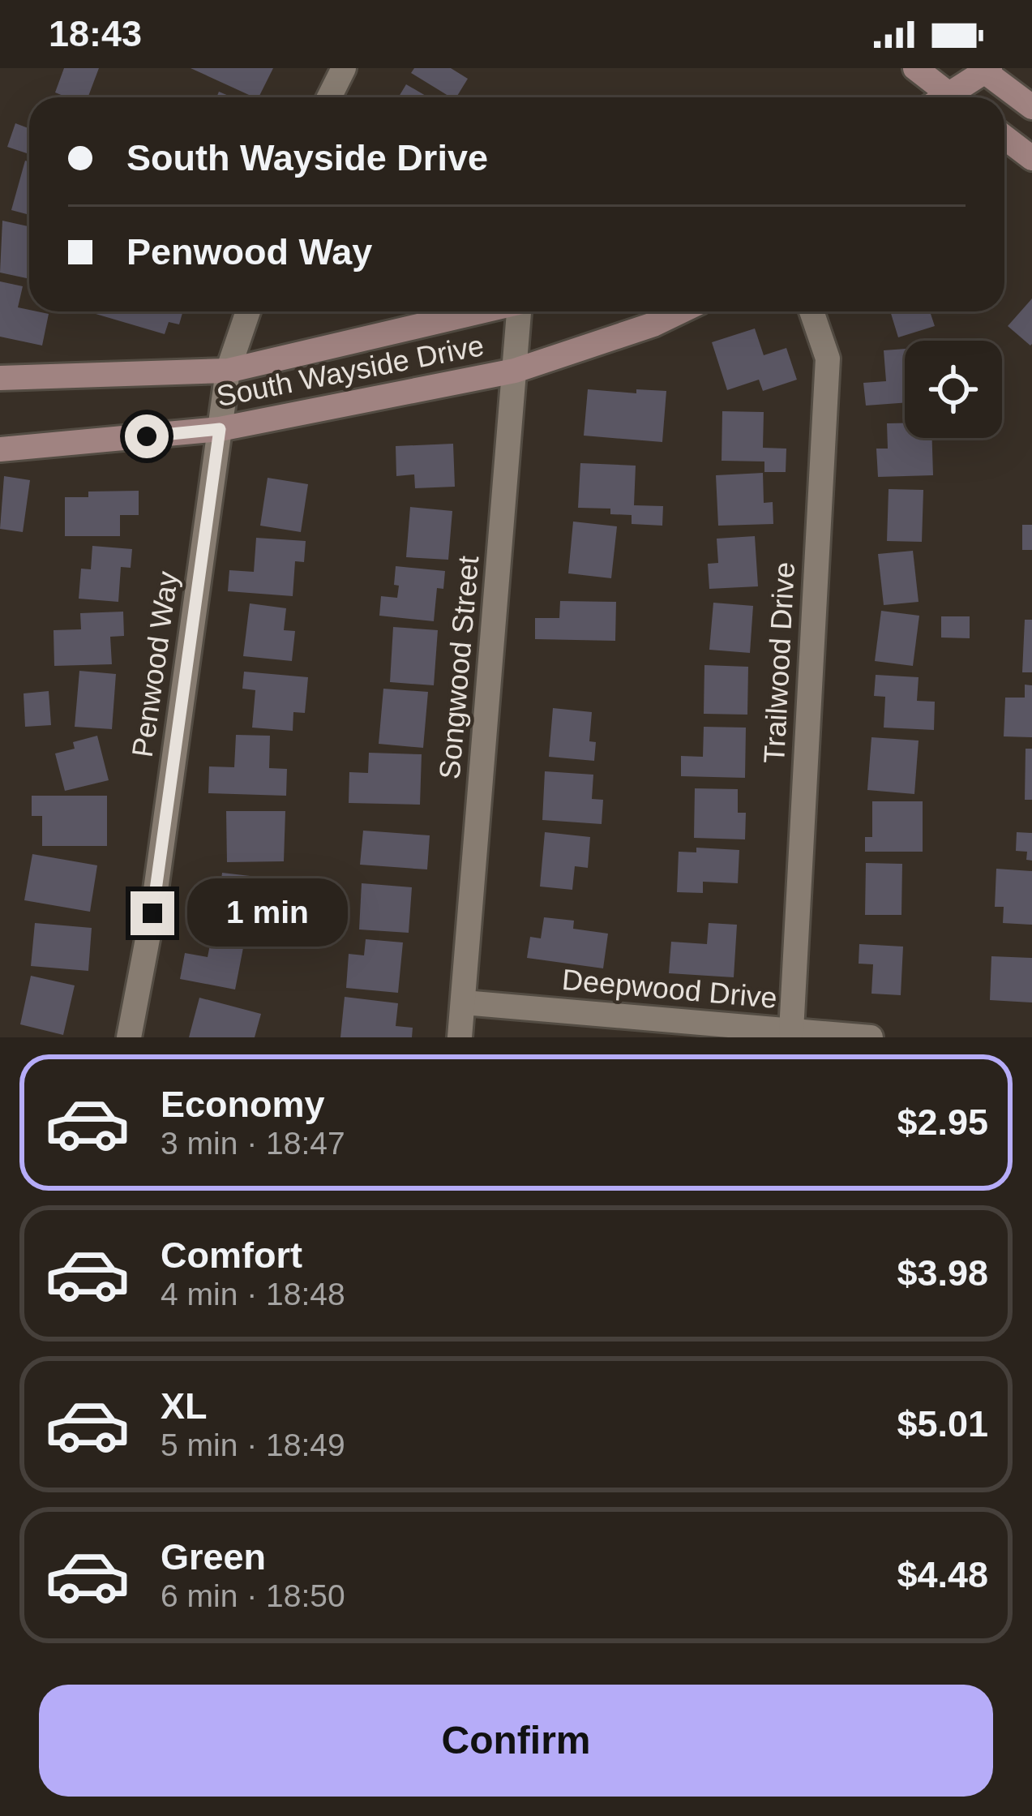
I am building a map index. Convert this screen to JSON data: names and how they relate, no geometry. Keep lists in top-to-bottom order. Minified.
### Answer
{"streets":{"main road":["South Wayside Drive"],"street":["Trailwood Drive","Penwood Way","Songwood Street","Deepwood Drive"]},"crossings":[["South Wayside Drive","Penwood Way"],["South Wayside Drive","Songwood Street"],["Trailwood Drive","Deepwood Drive"],["Songwood Street","Deepwood Drive"]],"page":{"status":"18:43","banner":["South Wayside Drive","Penwood Way"],"bubble":"1 min","list":[{"name":"Economy","note":"3 min · 18:47","value":"$2.95"},{"name":"Comfort","note":"4 min · 18:48","value":"$3.98"},{"name":"XL","note":"5 min · 18:49","value":"$5.01"},{"name":"Green","note":"6 min · 18:50","value":"$4.48"}],"buttons":"Confirm"}}
